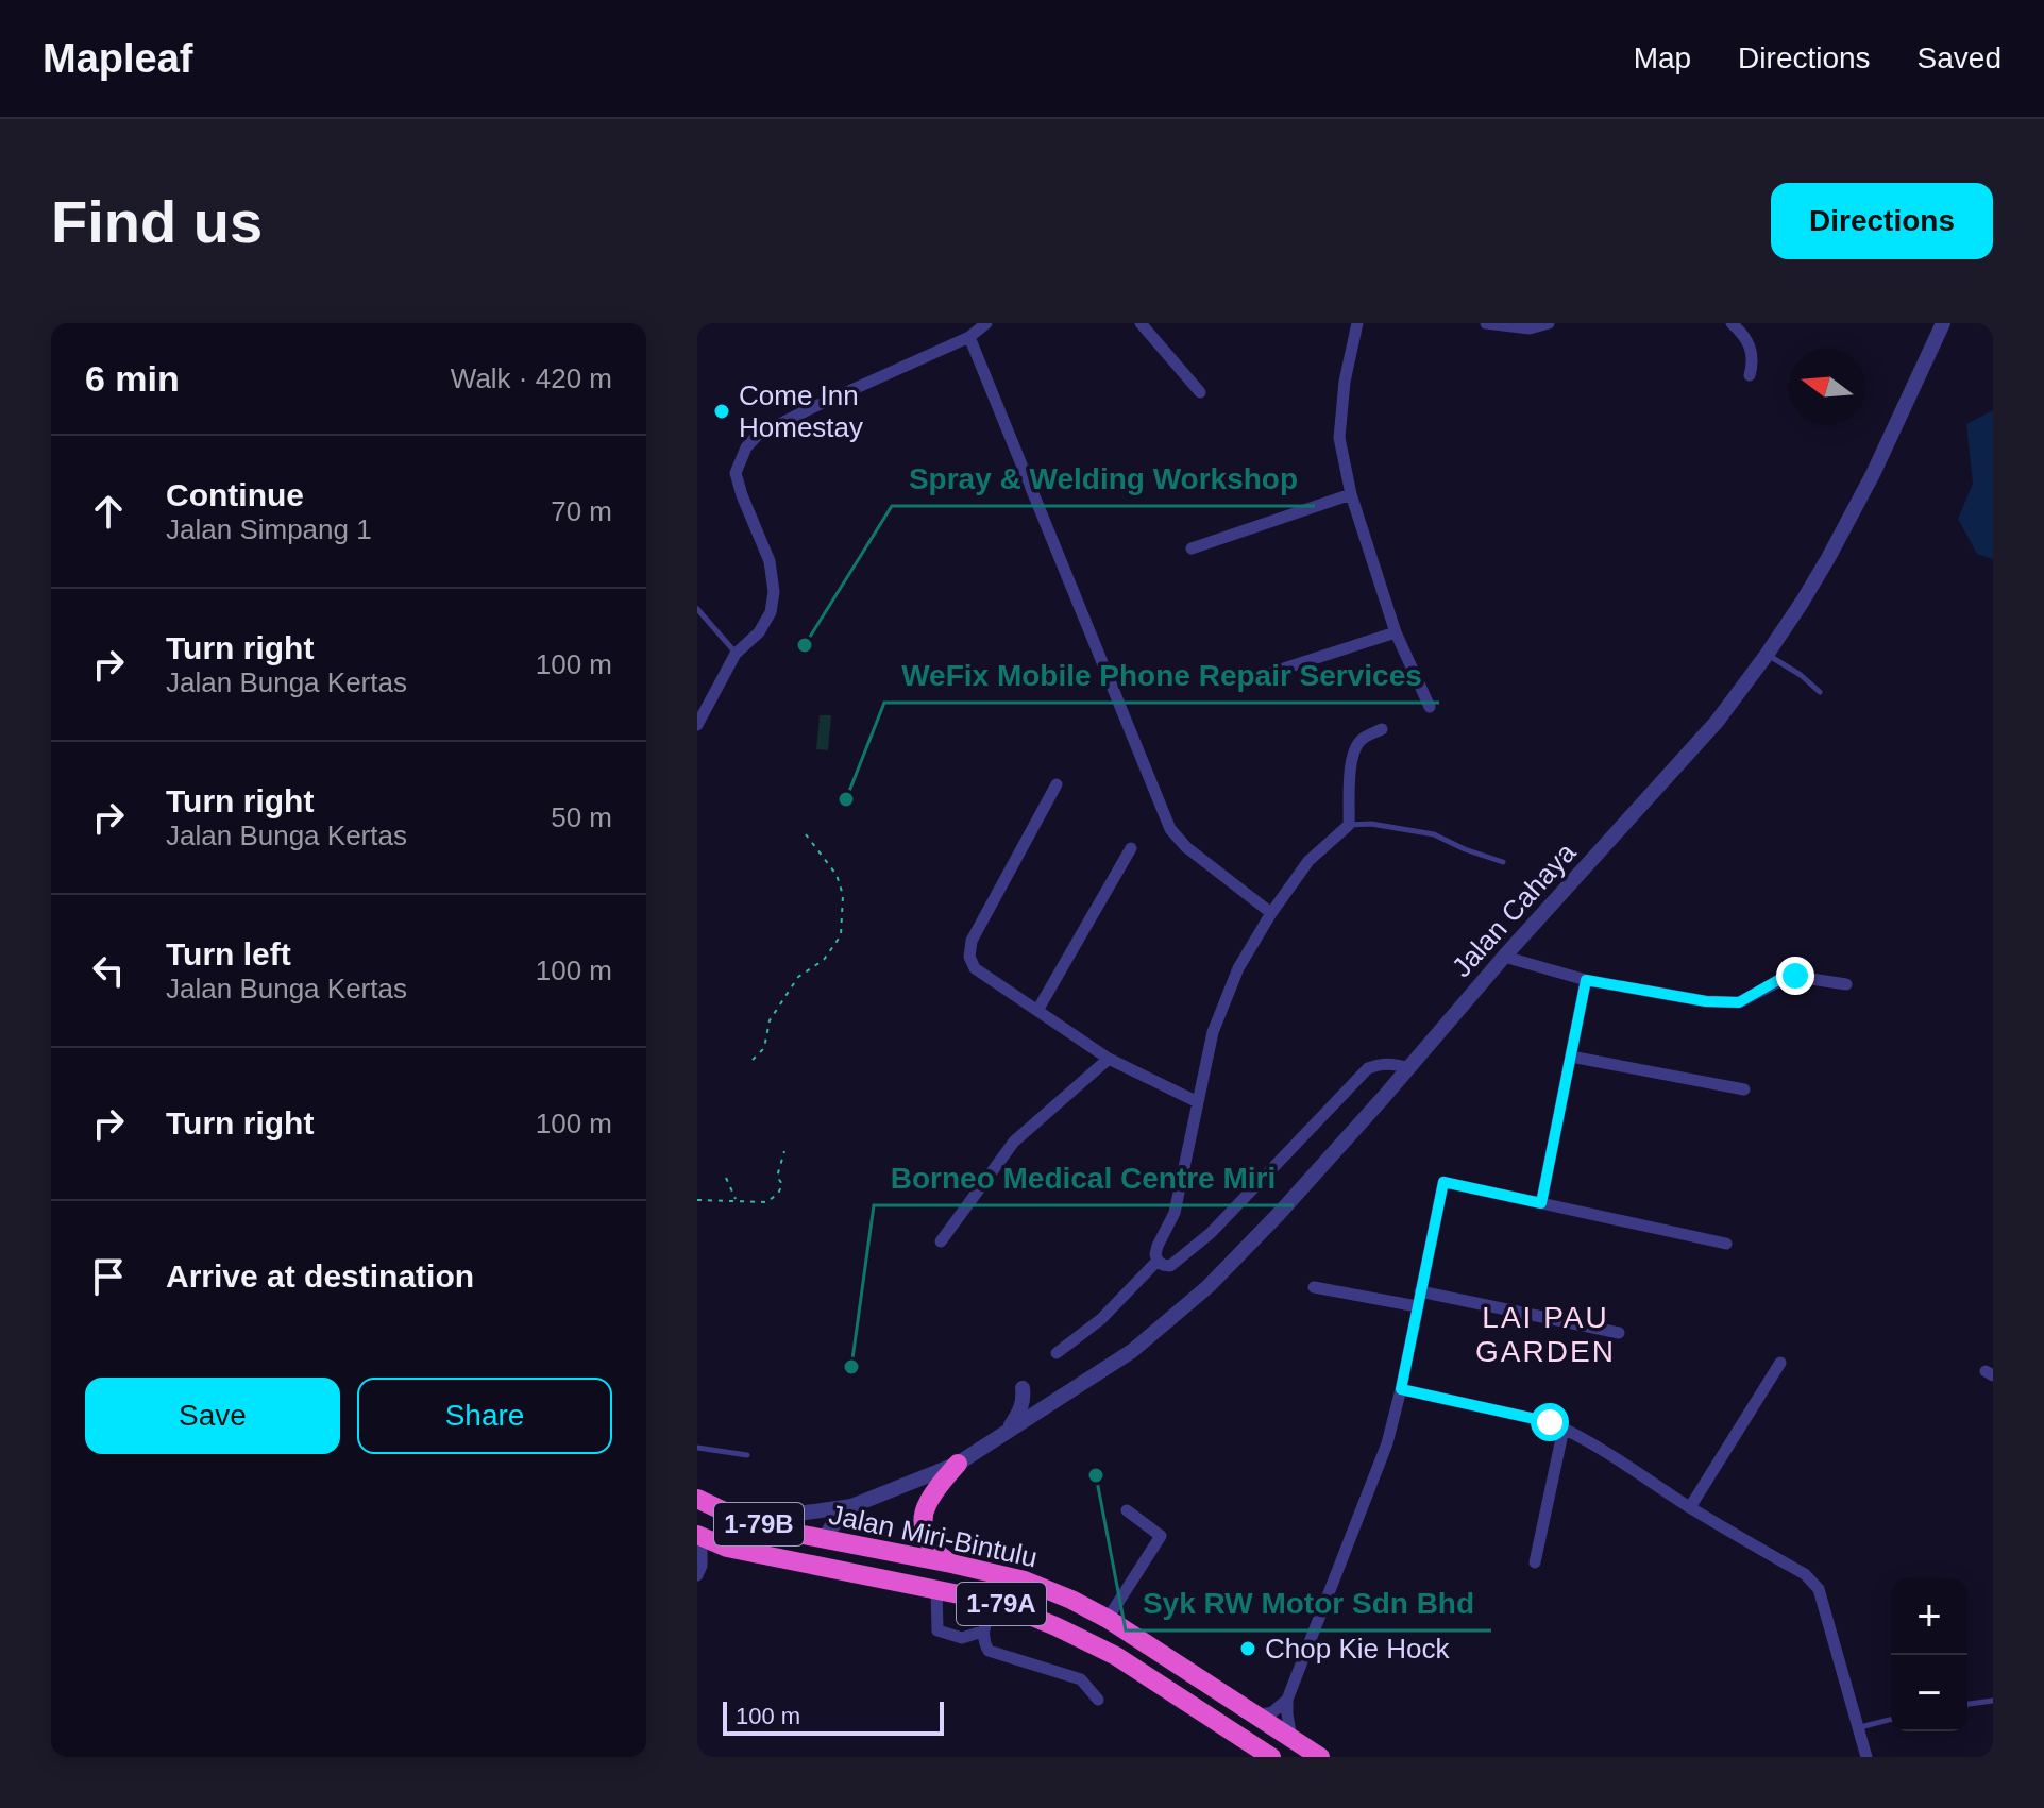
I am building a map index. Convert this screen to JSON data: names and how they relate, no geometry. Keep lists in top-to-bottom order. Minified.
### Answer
{"streets":{"highway":["1-79B","Jalan Miri-Bintulu","1-79A"],"street":["Jalan Cahaya"]},"districts":["LAI PAU GARDEN"],"places":["Come Inn Homestay","Spray & Welding Workshop","WeFix Mobile Phone Repair Services","Borneo Medical Centre Miri","Syk RW Motor Sdn Bhd","Chop Kie Hock"],"scale_bar":"100 m","north":"left","page":{"header":"Mapleaf","nav":["Map","Directions","Saved"],"buttons":["Directions",["Save","Share"]],"title":"Find us","heading":["6 min","Walk · 420 m"],"list":[["Continue","Jalan Simpang 1","70 m"],["Turn right","Jalan Bunga Kertas","100 m"],["Turn right","Jalan Bunga Kertas","50 m"],["Turn left","Jalan Bunga Kertas","100 m"],["Turn right","100 m"],"Arrive at destination"],"map_buttons":["+","−"],"scale":"100 m"}}
